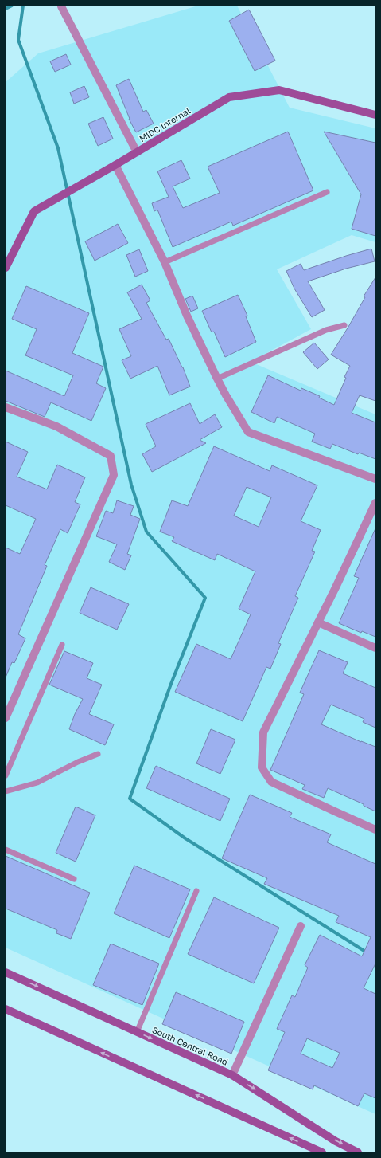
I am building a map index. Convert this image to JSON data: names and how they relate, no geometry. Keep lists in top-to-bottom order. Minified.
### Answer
{"streets":{"main road":["MIDC Internal","South Central Road"]}}
